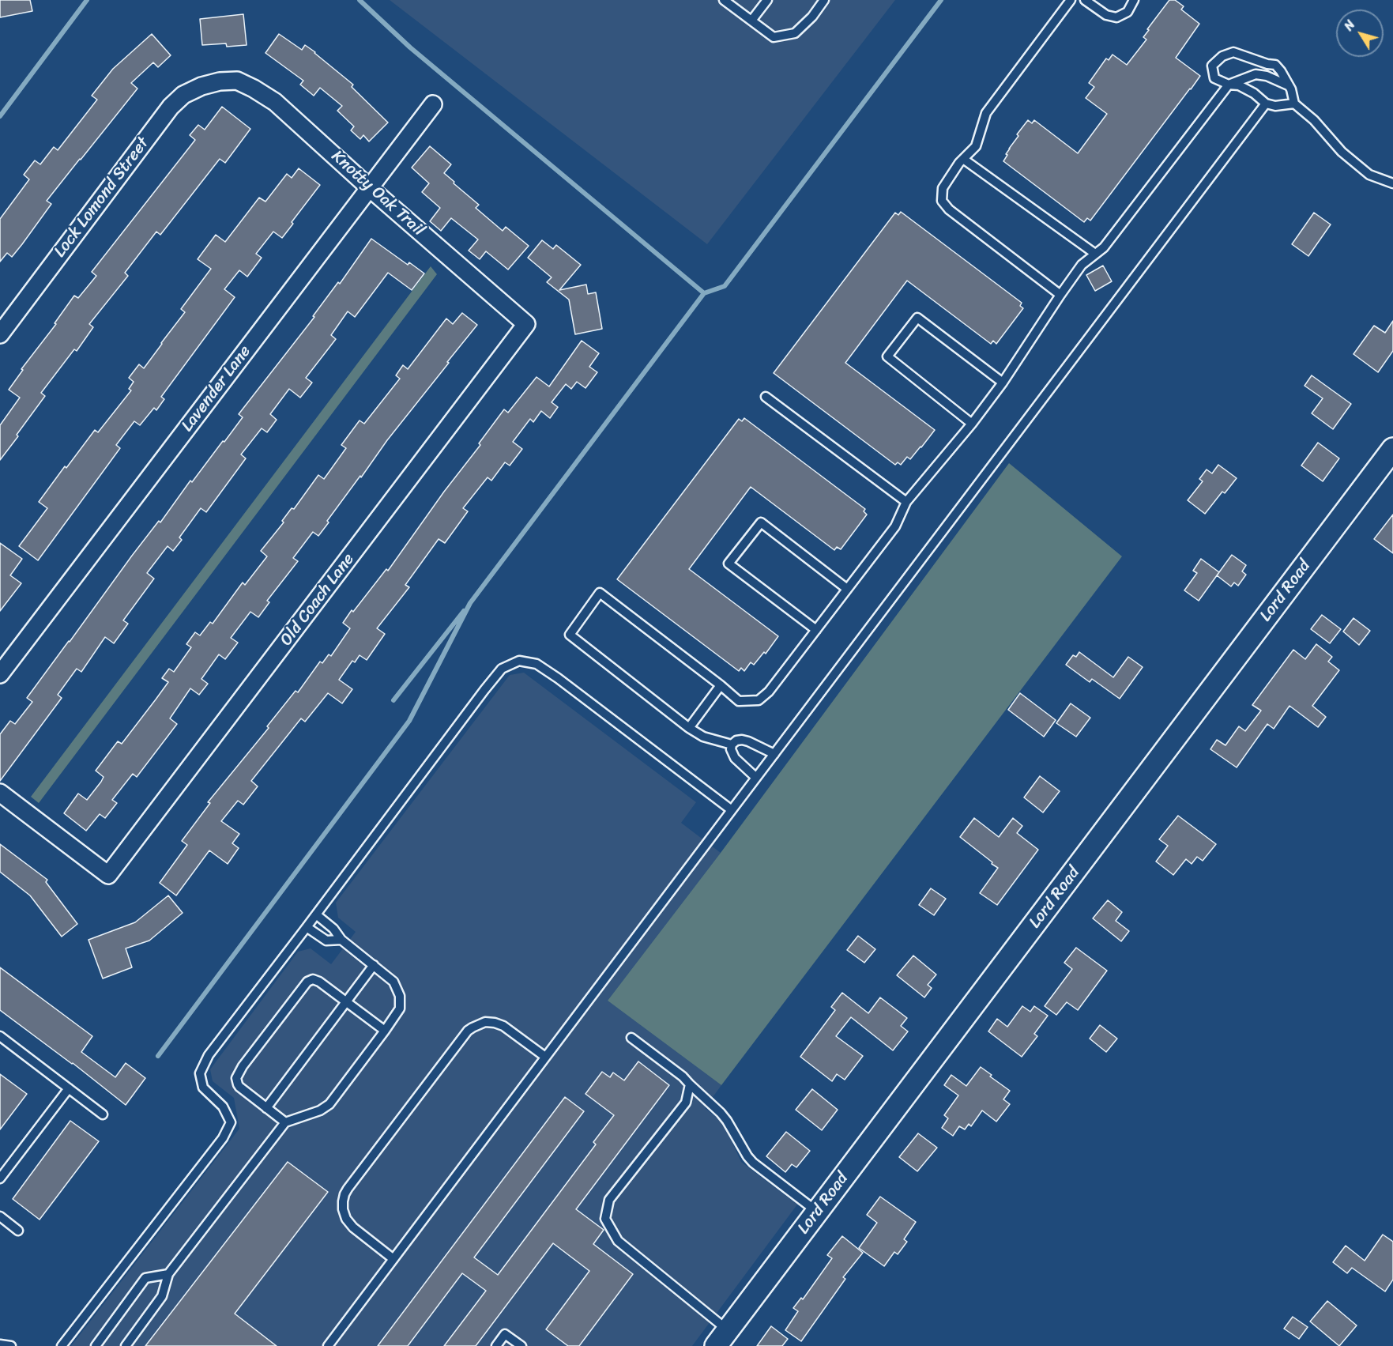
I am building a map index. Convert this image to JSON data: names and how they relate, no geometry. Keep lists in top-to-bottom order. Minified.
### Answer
{"streets":{"street":["Knotty Oak Trail","Lock Lomond Street","Lavender Lane","Lord Road","Old Coach Lane"]},"crossings":[["Knotty Oak Trail","Lock Lomond Street"],["Knotty Oak Trail","Lavender Lane"],["Knotty Oak Trail","Old Coach Lane"]],"north":"top left"}
